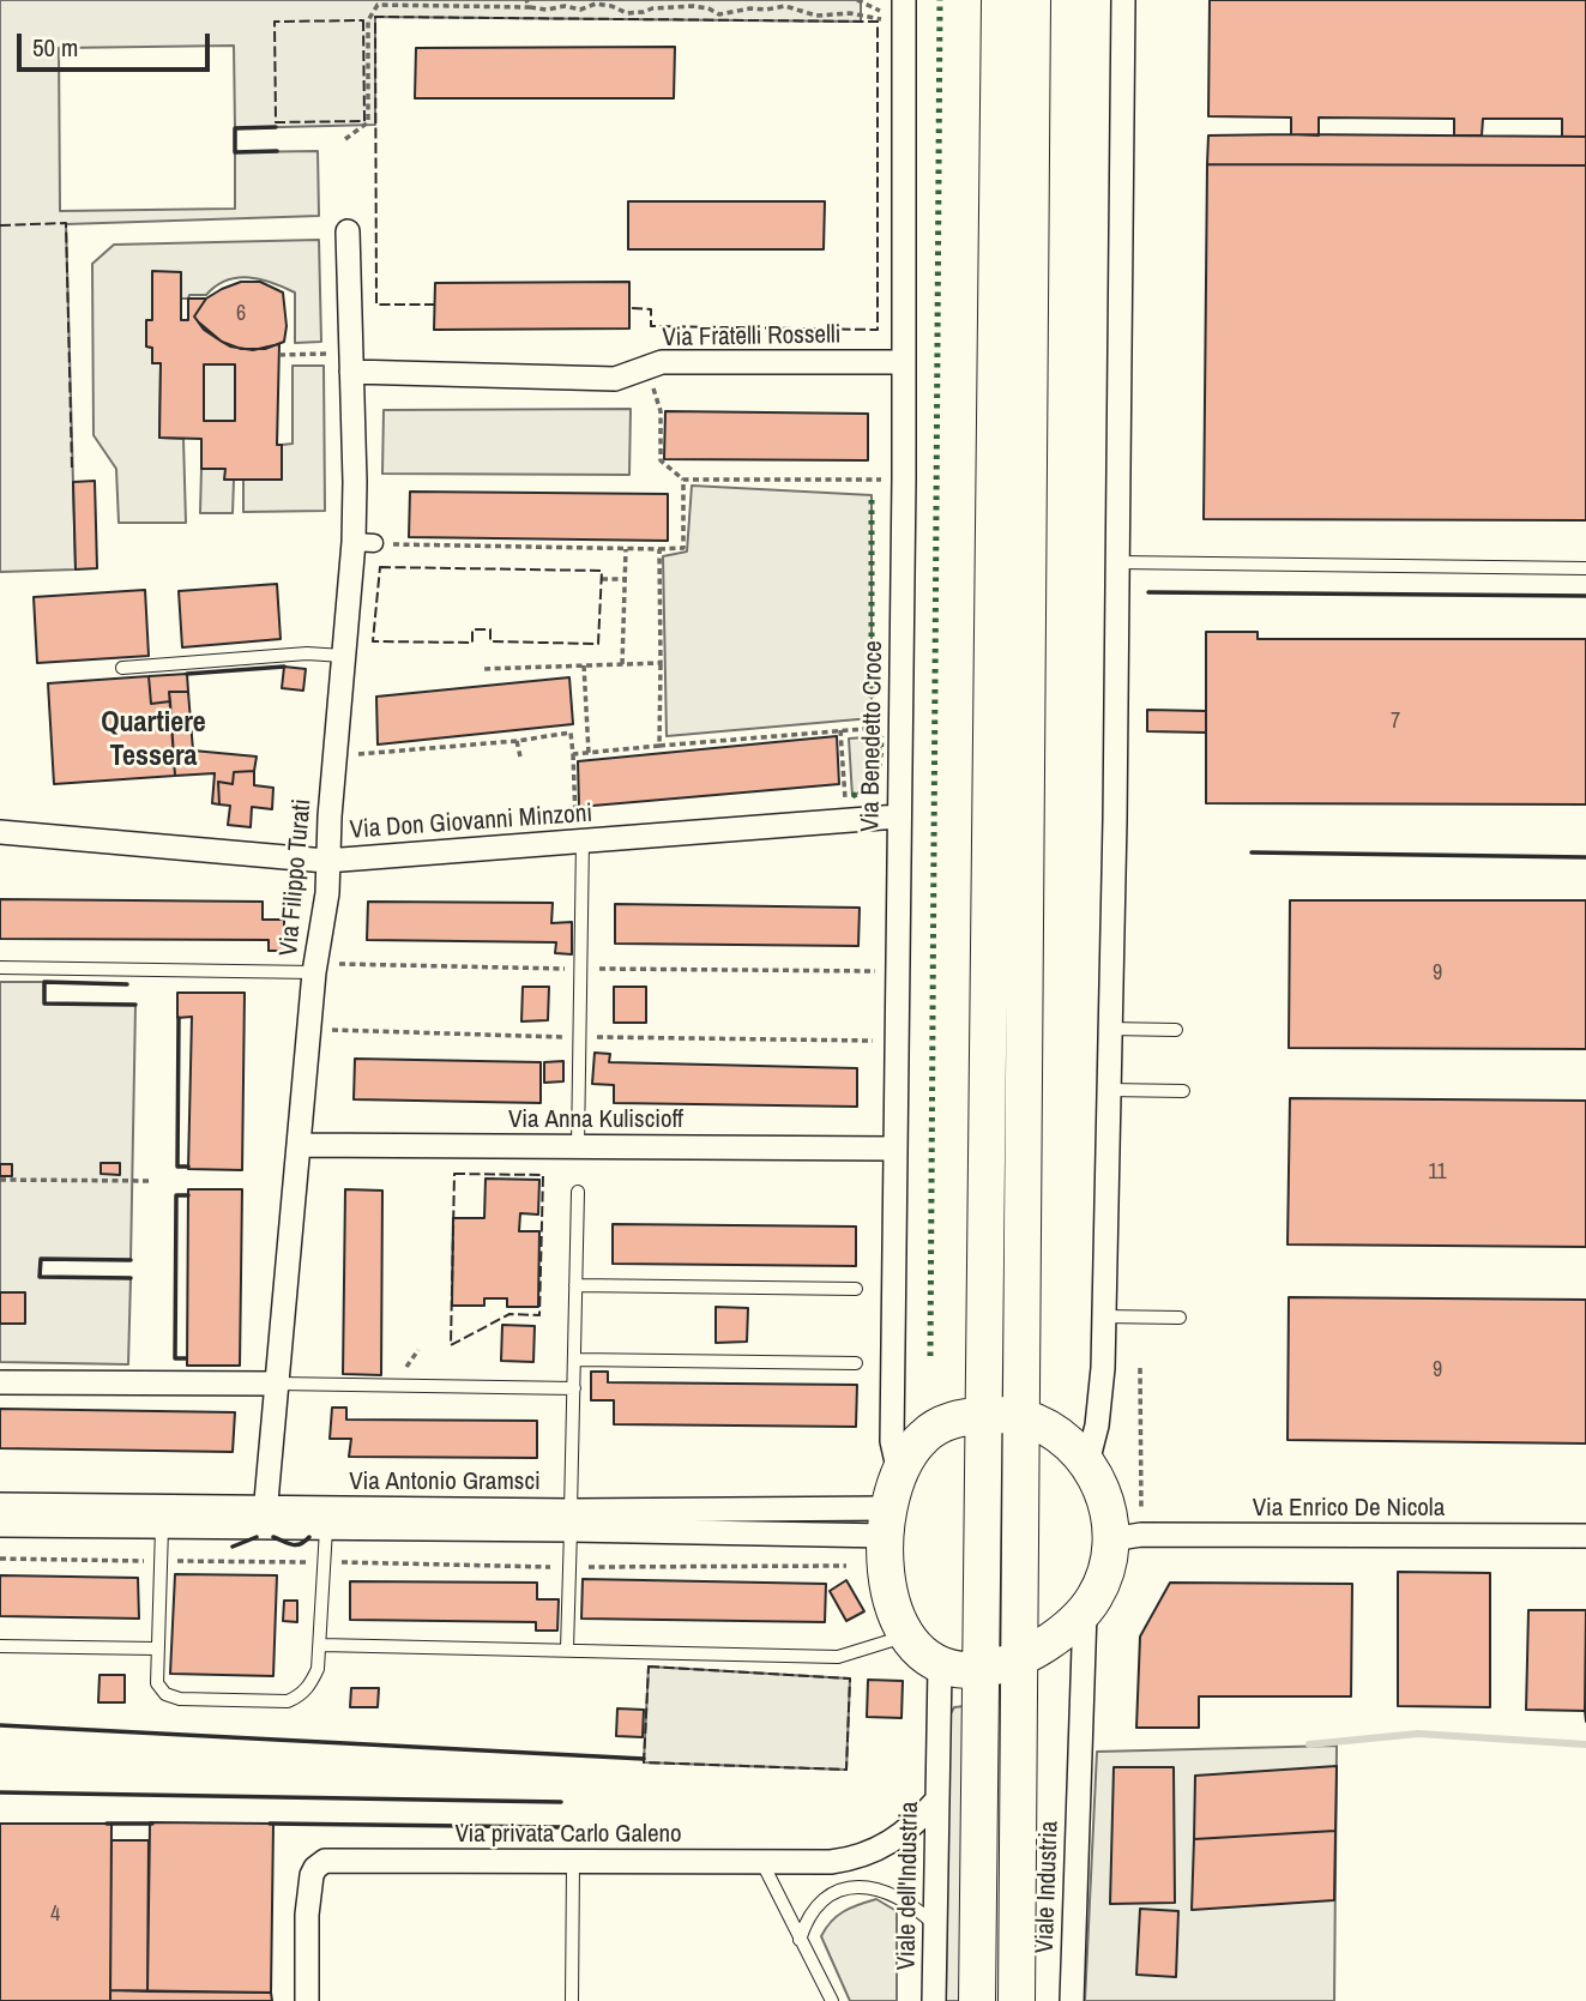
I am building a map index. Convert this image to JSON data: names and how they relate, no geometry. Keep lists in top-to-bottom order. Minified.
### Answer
{"streets":{"street":["Via Fratelli Rosselli","Via Benedetto Croce","Via Don Giovanni Minzoni","Via Filippo Turati","Via Anna Kuliscioff","Via Antonio Gramsci","Via Enrico De Nicola","Via privata Carlo Galeno","Viale dell'Industria","Viale Industria"]},"crossings":[["Via Fratelli Rosselli","Via Benedetto Croce"],["Via Fratelli Rosselli","Via Filippo Turati"],["Via Benedetto Croce","Via Don Giovanni Minzoni"],["Via Benedetto Croce","Via Anna Kuliscioff"],["Via Don Giovanni Minzoni","Via Filippo Turati"],["Via Filippo Turati","Via Anna Kuliscioff"],["Via Filippo Turati","Via Antonio Gramsci"],["Via privata Carlo Galeno","Viale dell'Industria"]],"districts":["Quartiere Tessera"],"house_numbers":["6","7","9","11","9","4"],"scale_bar":"50 m"}
